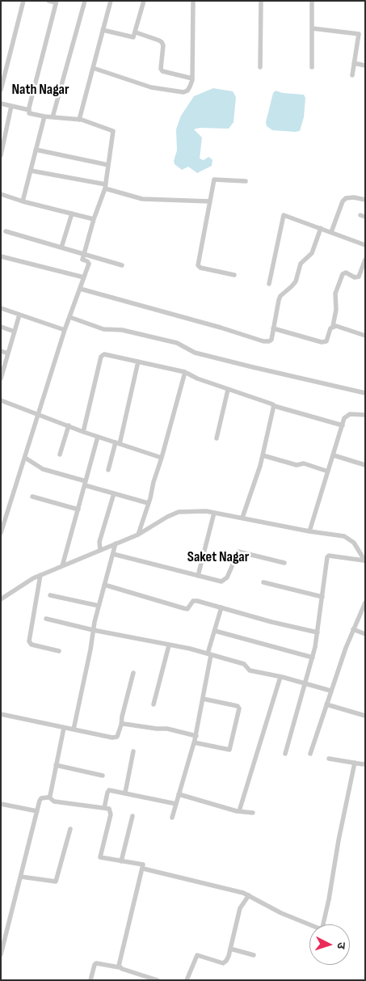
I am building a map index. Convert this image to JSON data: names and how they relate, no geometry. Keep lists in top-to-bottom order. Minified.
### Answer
{"districts":["Nath Nagar","Saket Nagar"],"north":"right"}
